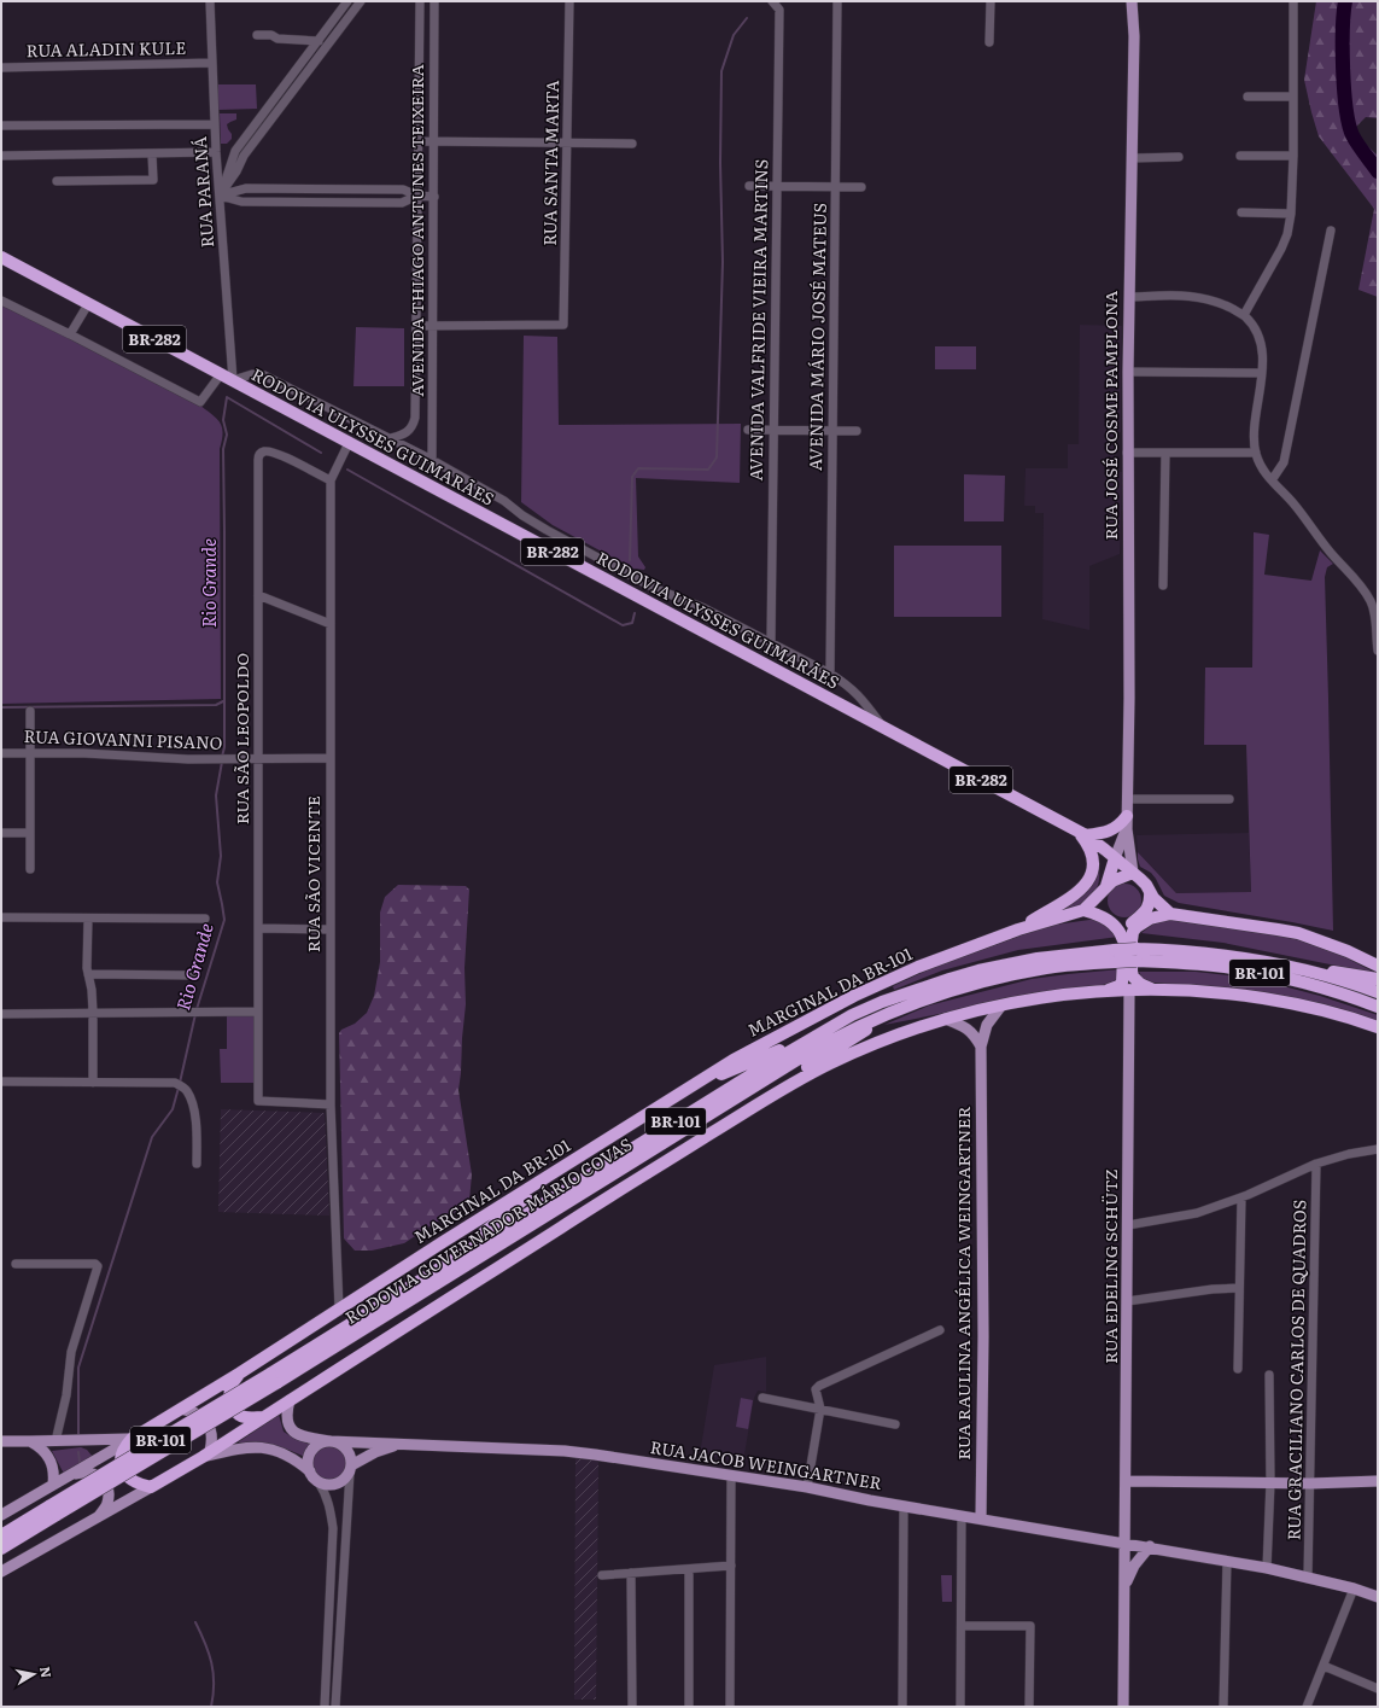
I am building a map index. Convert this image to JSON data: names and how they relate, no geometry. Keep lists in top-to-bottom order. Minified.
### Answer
{"streets":{"highway":["BR-282","RODOVIA ULYSSES GUIMARÃES","BR-101","MARGINAL DA BR-101","RODOVIA GOVERNADOR MÁRIO COVAS"],"main road":["RUA JOSÉ COSME PAMPLONA","RUA EDELING SCHÜTZ","RUA RAULINA ANGÉLICA WEINGARTNER","RUA JACOB WEINGARTNER"],"street":["RUA ALADIN KULE","RUA SANTA MARTA","RUA PARANÁ","AVENIDA THIAGO ANTUNES TEIXEIRA","AVENIDA VALFRIDE VIEIRA MARTINS","AVENIDA MÁRIO JOSÉ MATEUS","RUA SÃO LEOPOLDO","RUA GIOVANNI PISANO","RUA SÃO VICENTE","RUA GRACILIANO CARLOS DE QUADROS"]},"crossings":[["RUA ALADIN KULE","RUA PARANÁ"],["RUA SANTA MARTA","AVENIDA THIAGO ANTUNES TEIXEIRA"],["RUA PARANÁ","RODOVIA ULYSSES GUIMARÃES"],["RUA JOSÉ COSME PAMPLONA","RODOVIA ULYSSES GUIMARÃES"],["RODOVIA ULYSSES GUIMARÃES","RUA SÃO VICENTE"],["RUA SÃO LEOPOLDO","RUA GIOVANNI PISANO"],["RUA SÃO LEOPOLDO","RUA SÃO VICENTE"],["RUA GIOVANNI PISANO","RUA SÃO VICENTE"],["RUA SÃO VICENTE","MARGINAL DA BR-101"],["RUA EDELING SCHÜTZ","RUA JACOB WEINGARTNER"],["RUA RAULINA ANGÉLICA WEINGARTNER","RUA JACOB WEINGARTNER"],["RUA GRACILIANO CARLOS DE QUADROS","RUA JACOB WEINGARTNER"]],"water":["Rio Grande"],"north":"right"}
